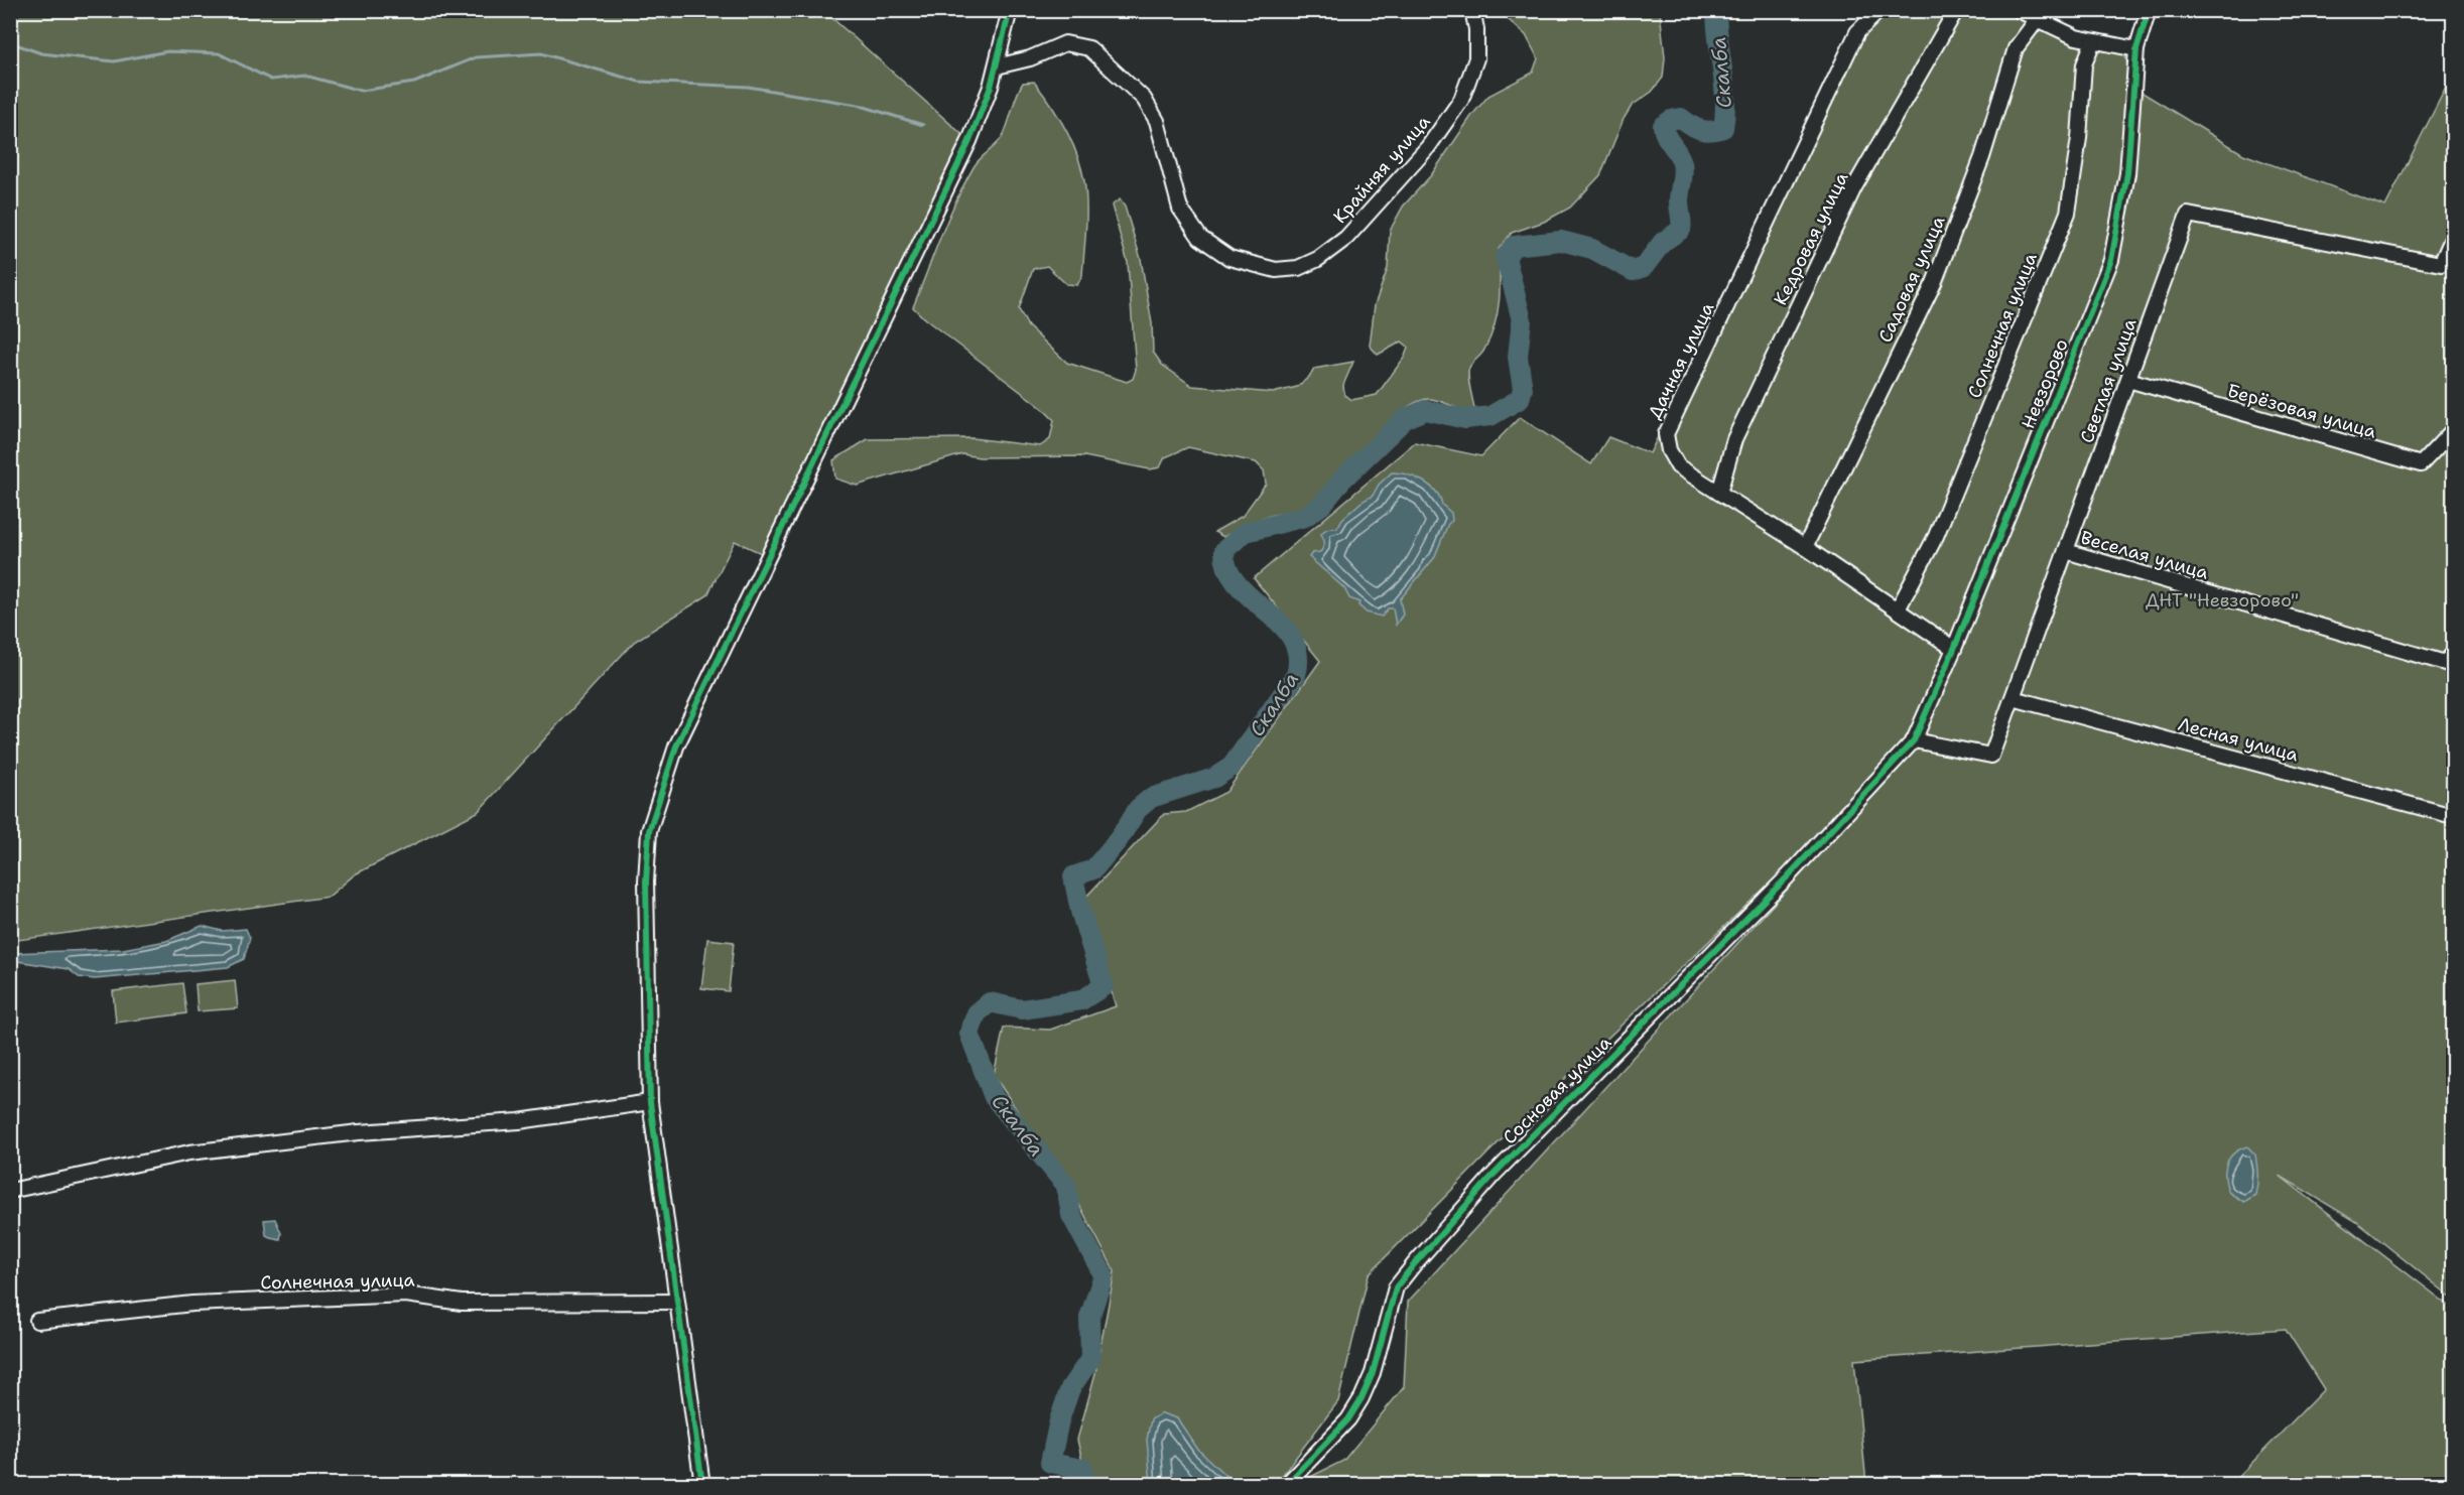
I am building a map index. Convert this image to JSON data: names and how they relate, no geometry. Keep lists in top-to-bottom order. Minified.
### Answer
{"streets":{"street":["Крайняя улица","Кедровая улица","Садовая улица","Солнечная улица","Дачная улица","Светлая улица","Невзорово","Берёзовая улица","Веселая улица","Лесная улица","Сосновая улица"]},"crossings":[["Кедровая улица","Дачная улица"],["Садовая улица","Дачная улица"],["Солнечная улица","Дачная улица"],["Дачная улица","Невзорово"],["Светлая улица","Невзорово"],["Светлая улица","Берёзовая улица"],["Светлая улица","Веселая улица"],["Светлая улица","Лесная улица"],["Светлая улица","Сосновая улица"],["Невзорово","Сосновая улица"]],"water":["Скалба"],"parks":["ДНТ \"Невзорово\""]}
